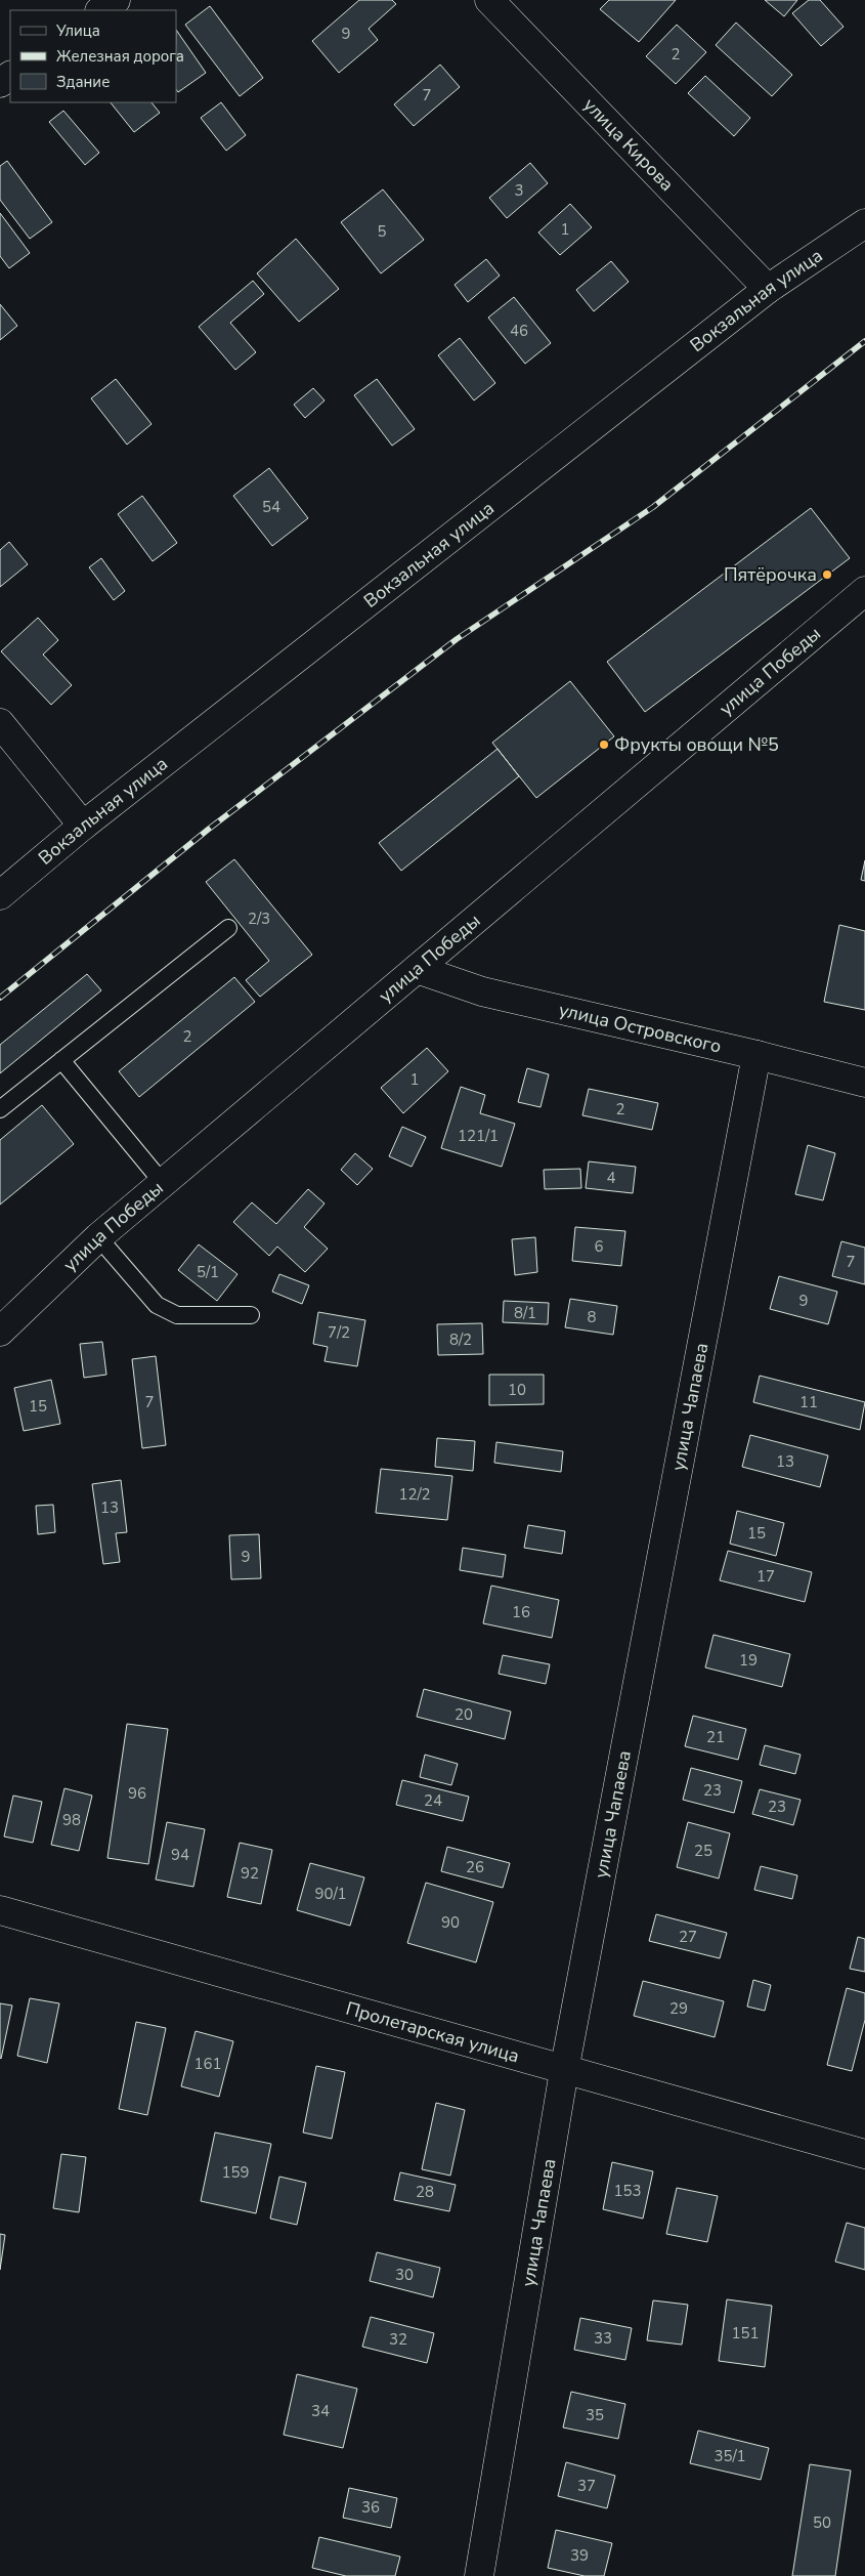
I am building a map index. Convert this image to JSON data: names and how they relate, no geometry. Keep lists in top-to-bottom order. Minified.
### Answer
{"streets":{"street":["улица Кирова","Вокзальная улица","улица Победы","улица Островского","улица Чапаева","Пролетарская улица"]},"crossings":[["улица Кирова","Вокзальная улица"],["улица Победы","улица Островского"],["улица Островского","улица Чапаева"],["улица Чапаева","Пролетарская улица"]],"places":["Пятёрочка","Фрукты овощи №5"],"house_numbers":["9","2","7","3","1","5","46","54","2/3","2","1","2","121/1","4","6","7","5/1","9","8/1","8","7/2","8/2","10","7","11","15","13","12/2","13","15","9","17","16","19","20","21","23","96","24","23","98","25","94","26","92","90/1","90","27","29","161","159","153","28","30","151","33","32","34","35","35/1","37","36","50","39"],"legend":["Улица","Железная дорога","Здание"]}
